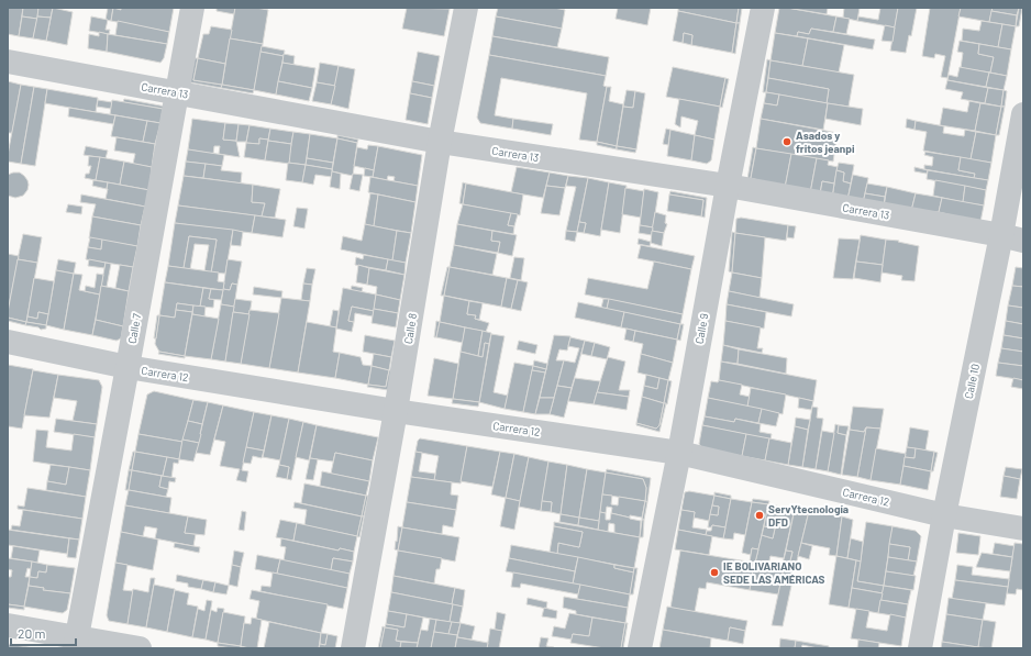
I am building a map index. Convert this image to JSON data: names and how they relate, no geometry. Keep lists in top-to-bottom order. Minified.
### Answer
{"streets":{"street":["Carrera 13","Calle 7","Calle 8","Calle 9","Carrera 12","Calle 10"]},"crossings":[["Carrera 13","Calle 7"],["Carrera 13","Calle 8"],["Carrera 13","Calle 9"],["Carrera 13","Calle 10"],["Calle 7","Carrera 12"],["Calle 8","Carrera 12"],["Calle 9","Carrera 12"],["Carrera 12","Calle 10"]],"places":["Asados y fritos jeanpi","ServYtecnología DFD","IE BOLIVARIANO SEDE LAS AMÉRICAS"],"scale_bar":"20 m"}
